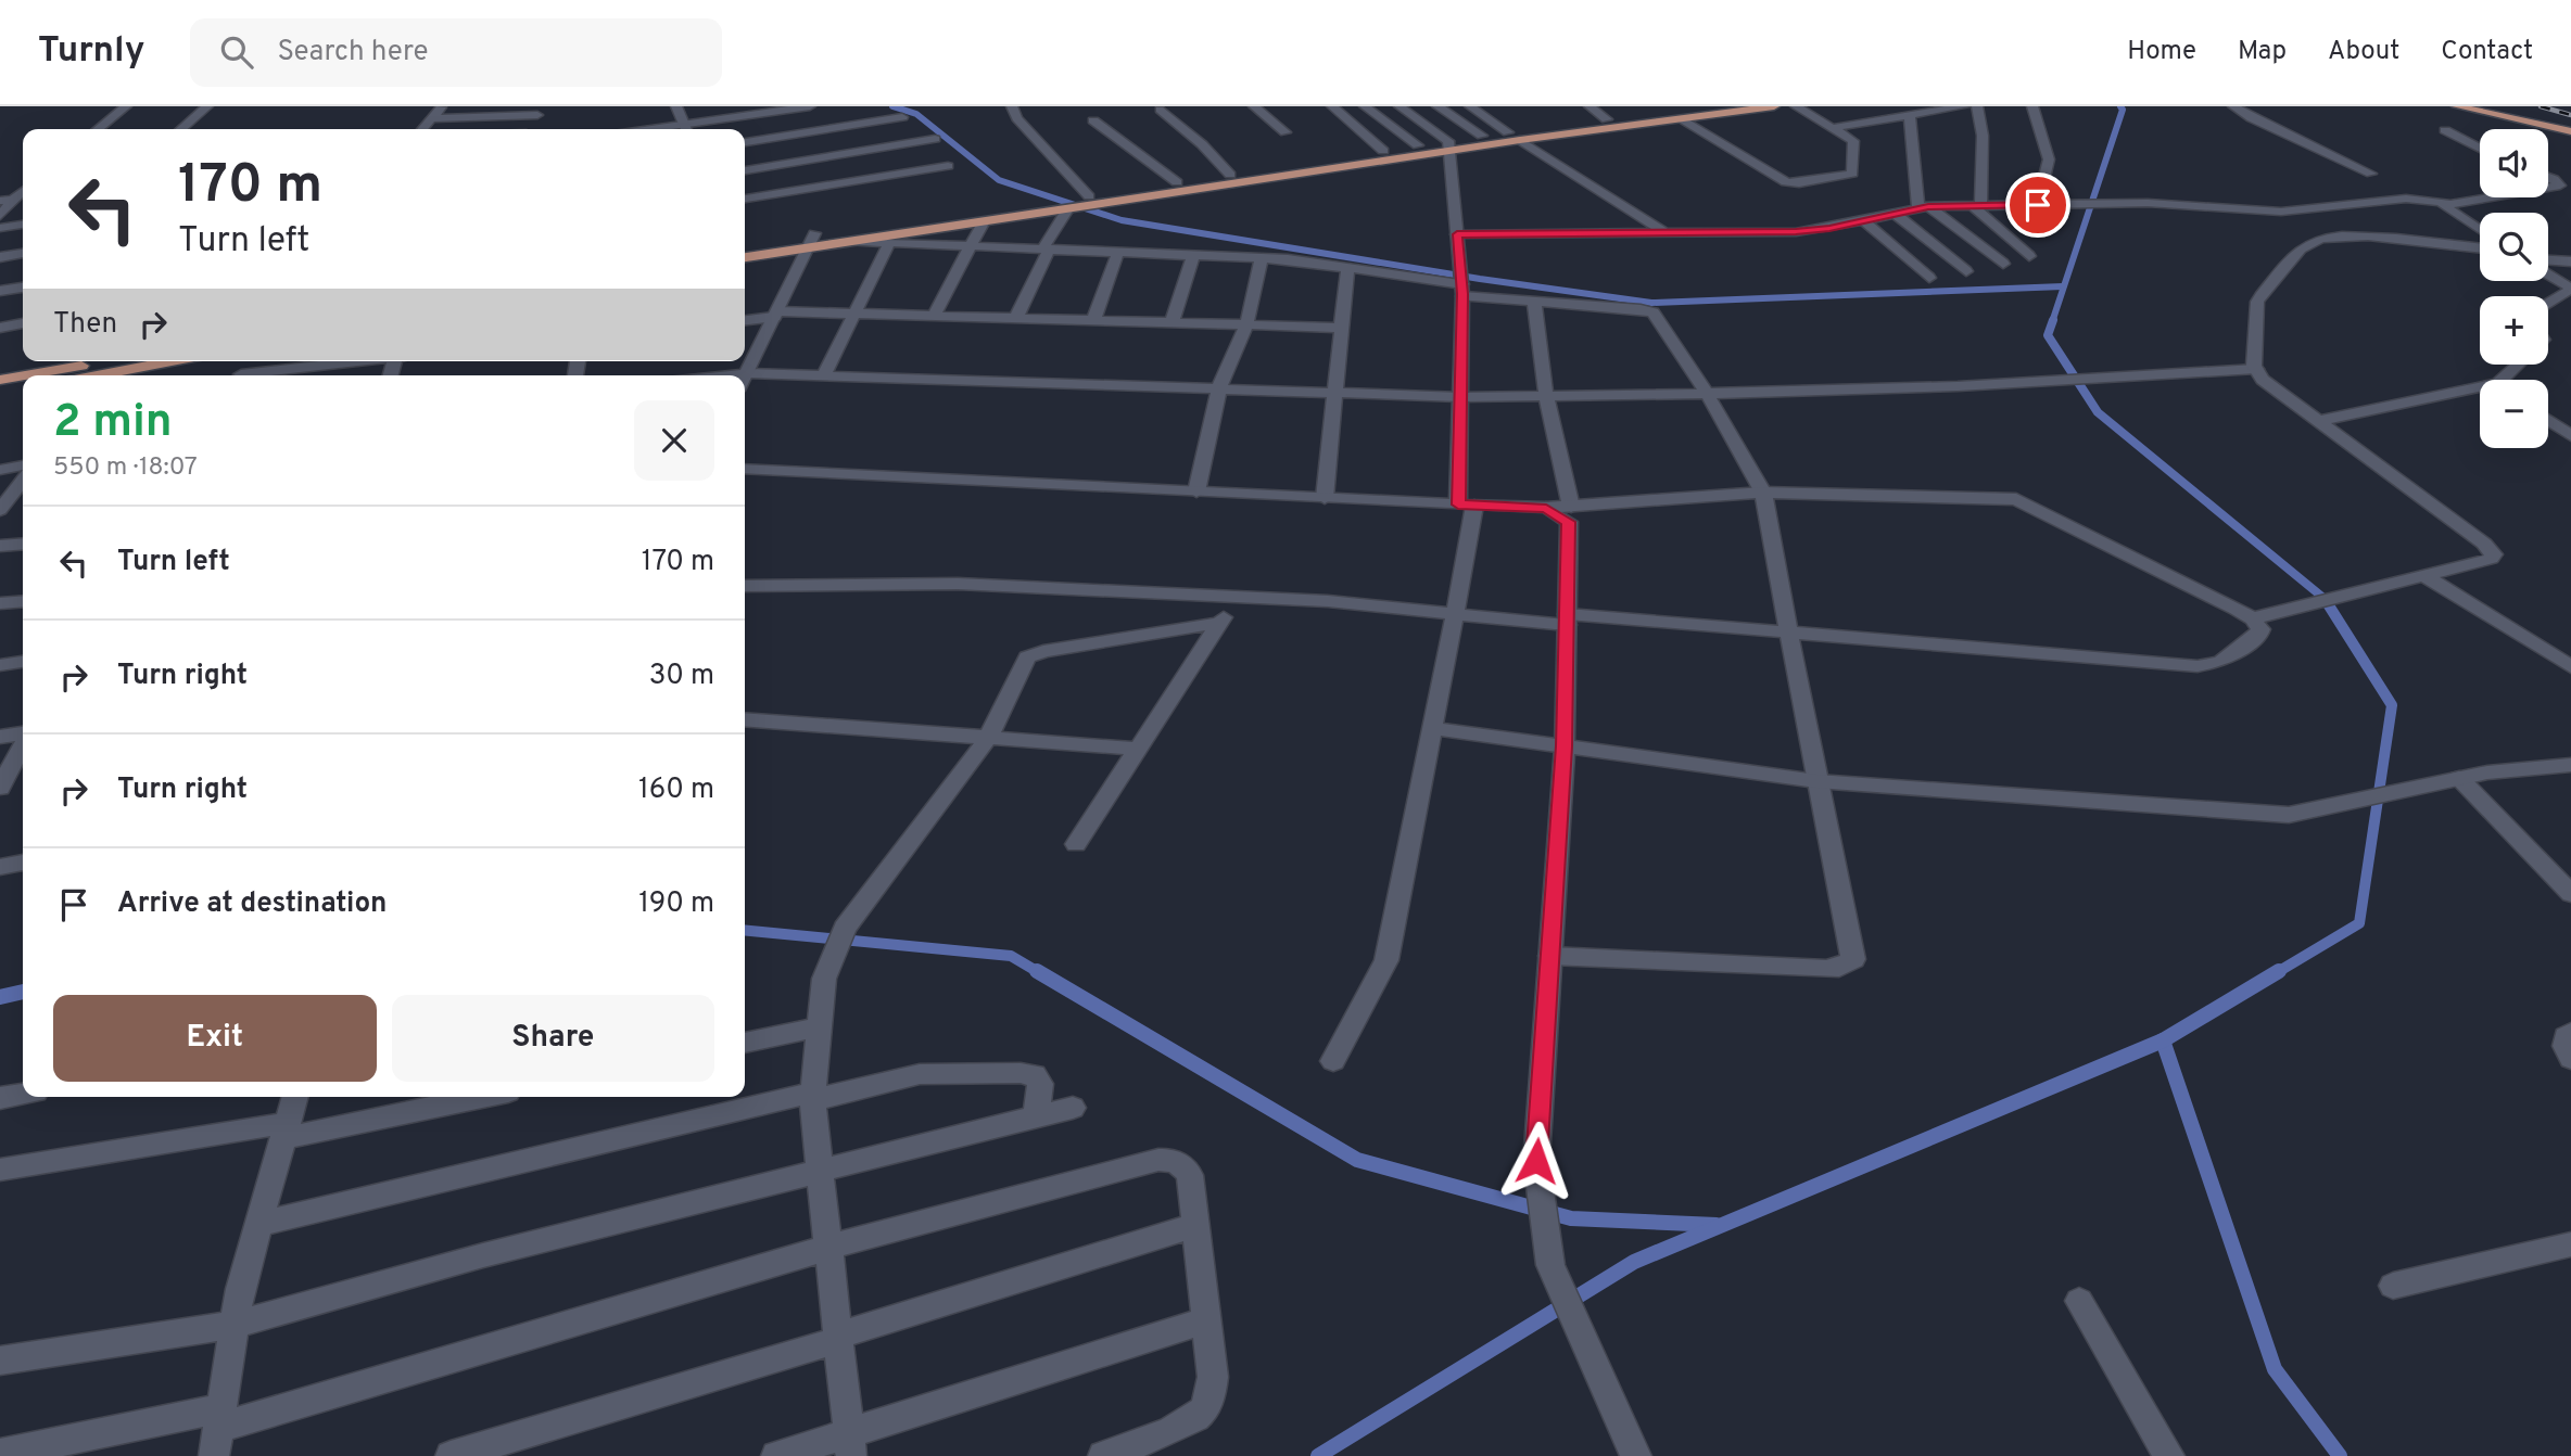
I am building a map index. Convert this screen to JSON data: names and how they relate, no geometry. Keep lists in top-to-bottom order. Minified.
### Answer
{"page":{"header":"Turnly","search":"Search here","nav":["Home","Map","About","Contact"],"map_buttons":["+","−"],"turn":["170 m","Turn left"],"then":"Then","heading":["2 min","550 m · 18:07"],"list":[{"name":"Turn left","value":"170 m"},{"name":"Turn right","value":"30 m"},{"name":"Turn right","value":"160 m"},{"name":"Arrive at destination","value":"190 m"}],"buttons":["Exit","Share"]}}
